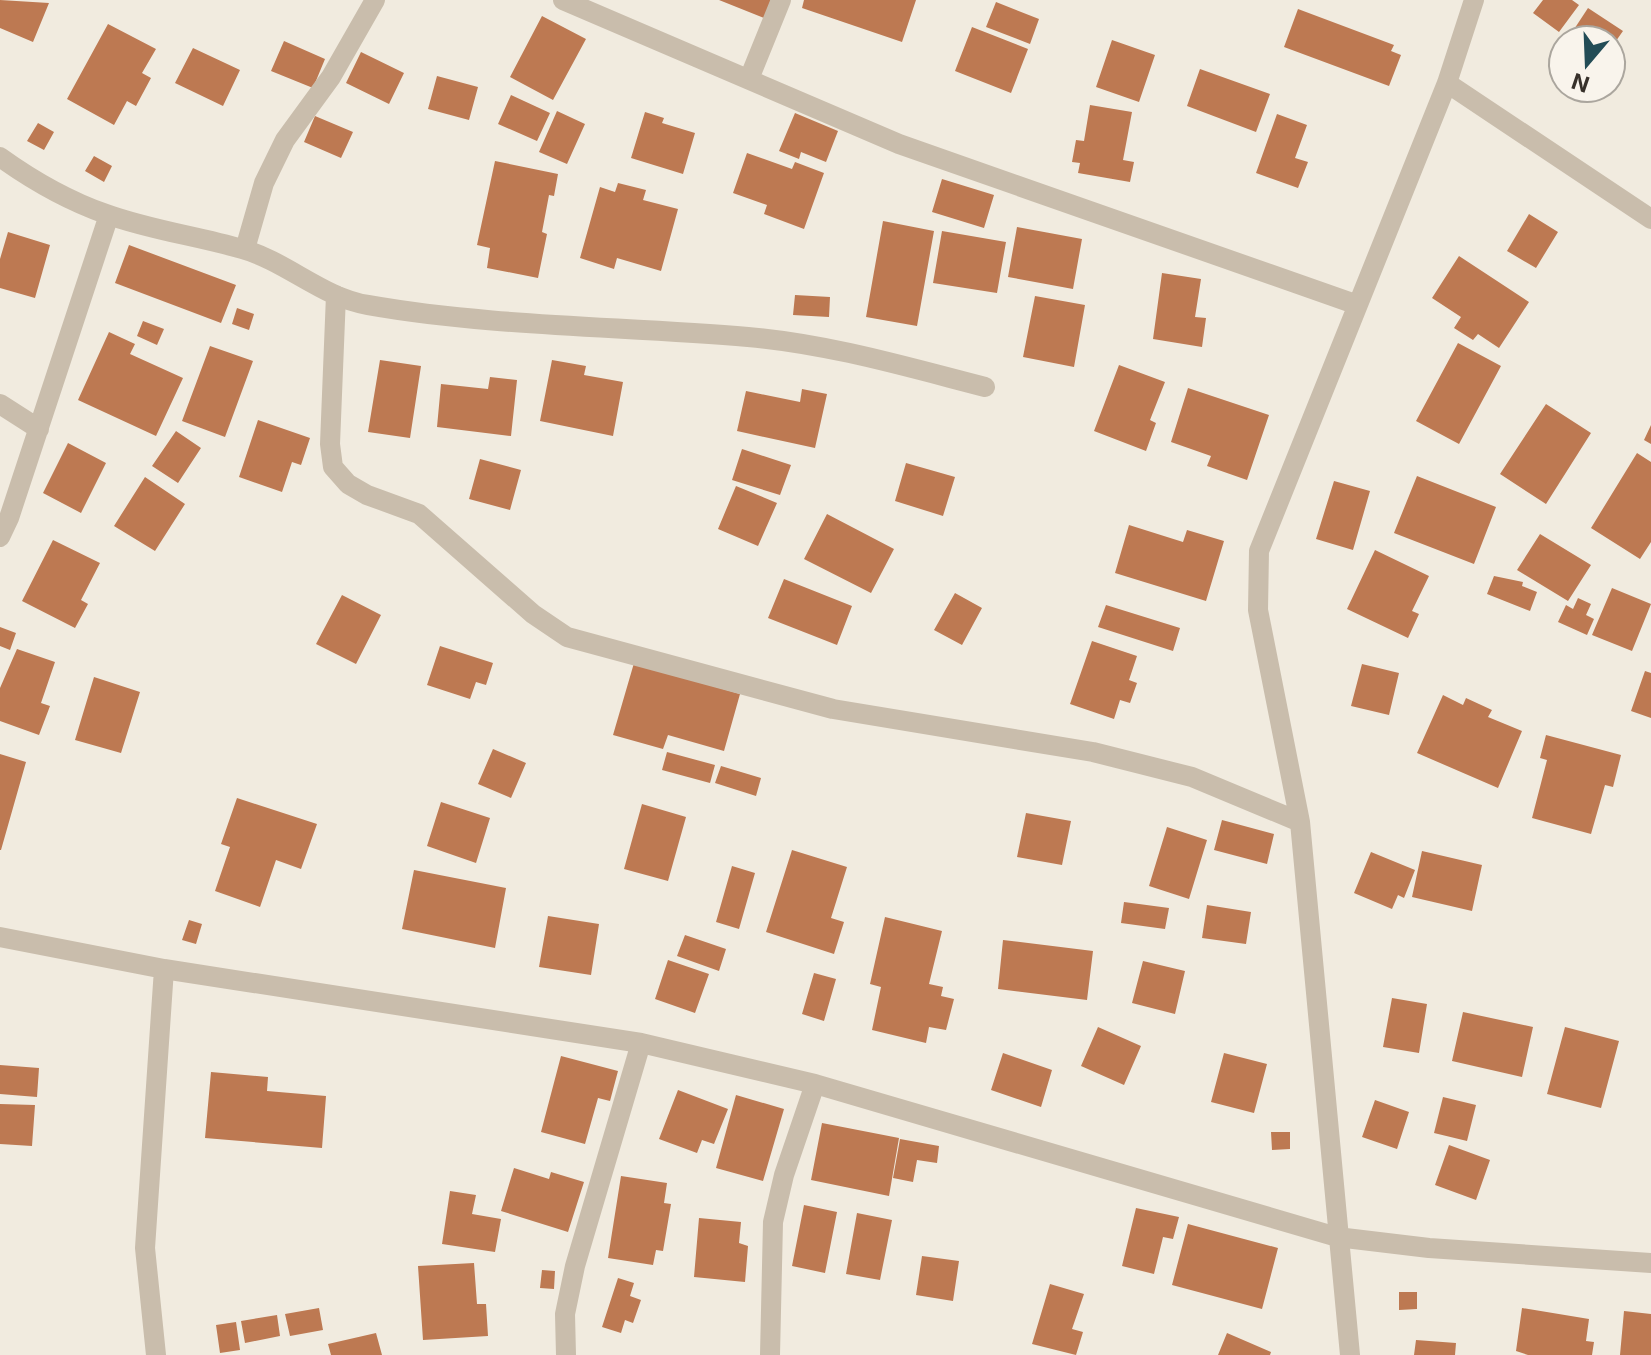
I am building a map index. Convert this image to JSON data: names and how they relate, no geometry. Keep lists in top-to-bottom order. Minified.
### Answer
{"north":"bottom"}
